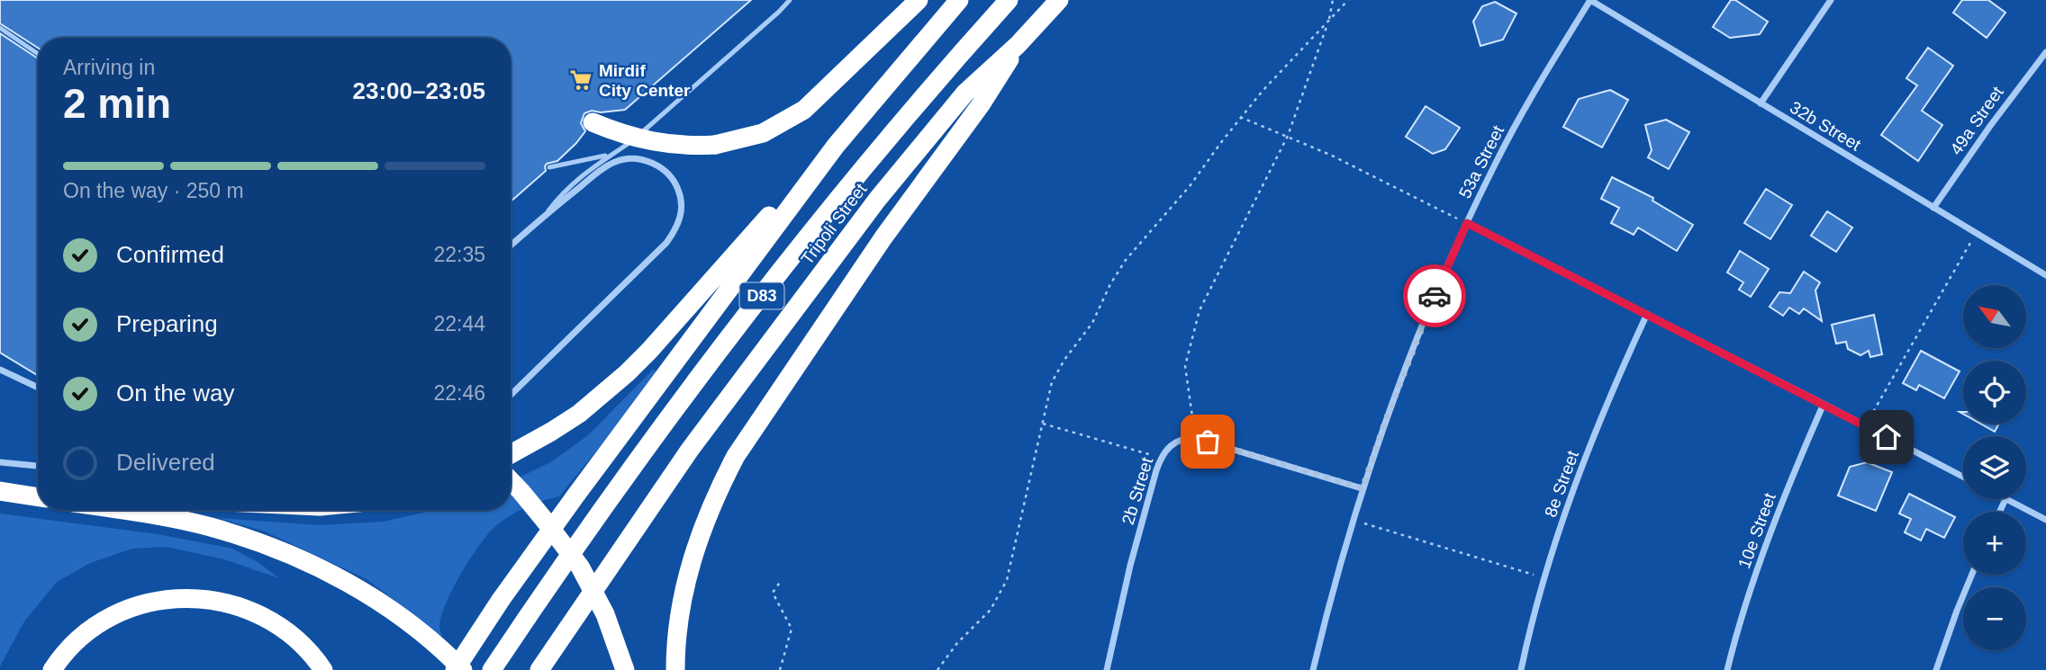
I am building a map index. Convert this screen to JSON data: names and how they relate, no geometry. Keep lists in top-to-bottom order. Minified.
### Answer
{"streets":{"highway":["Tripoli Street","D83"],"street":["49a Street","32b Street","53a Street","8e Street","2b Street","10e Street"]},"crossings":[["49a Street","32b Street"],["32b Street","53a Street"]],"places":{"supermarket":["Mirdif City Center"]},"north":"top left","page":{"heading":["2 min","Arriving in","23:00–23:05"],"bar":"On the way · 250 m","list":[["Confirmed","22:35"],["Preparing","22:44"],["On the way","22:46"],"Delivered"],"map_buttons":["+","−"]}}
